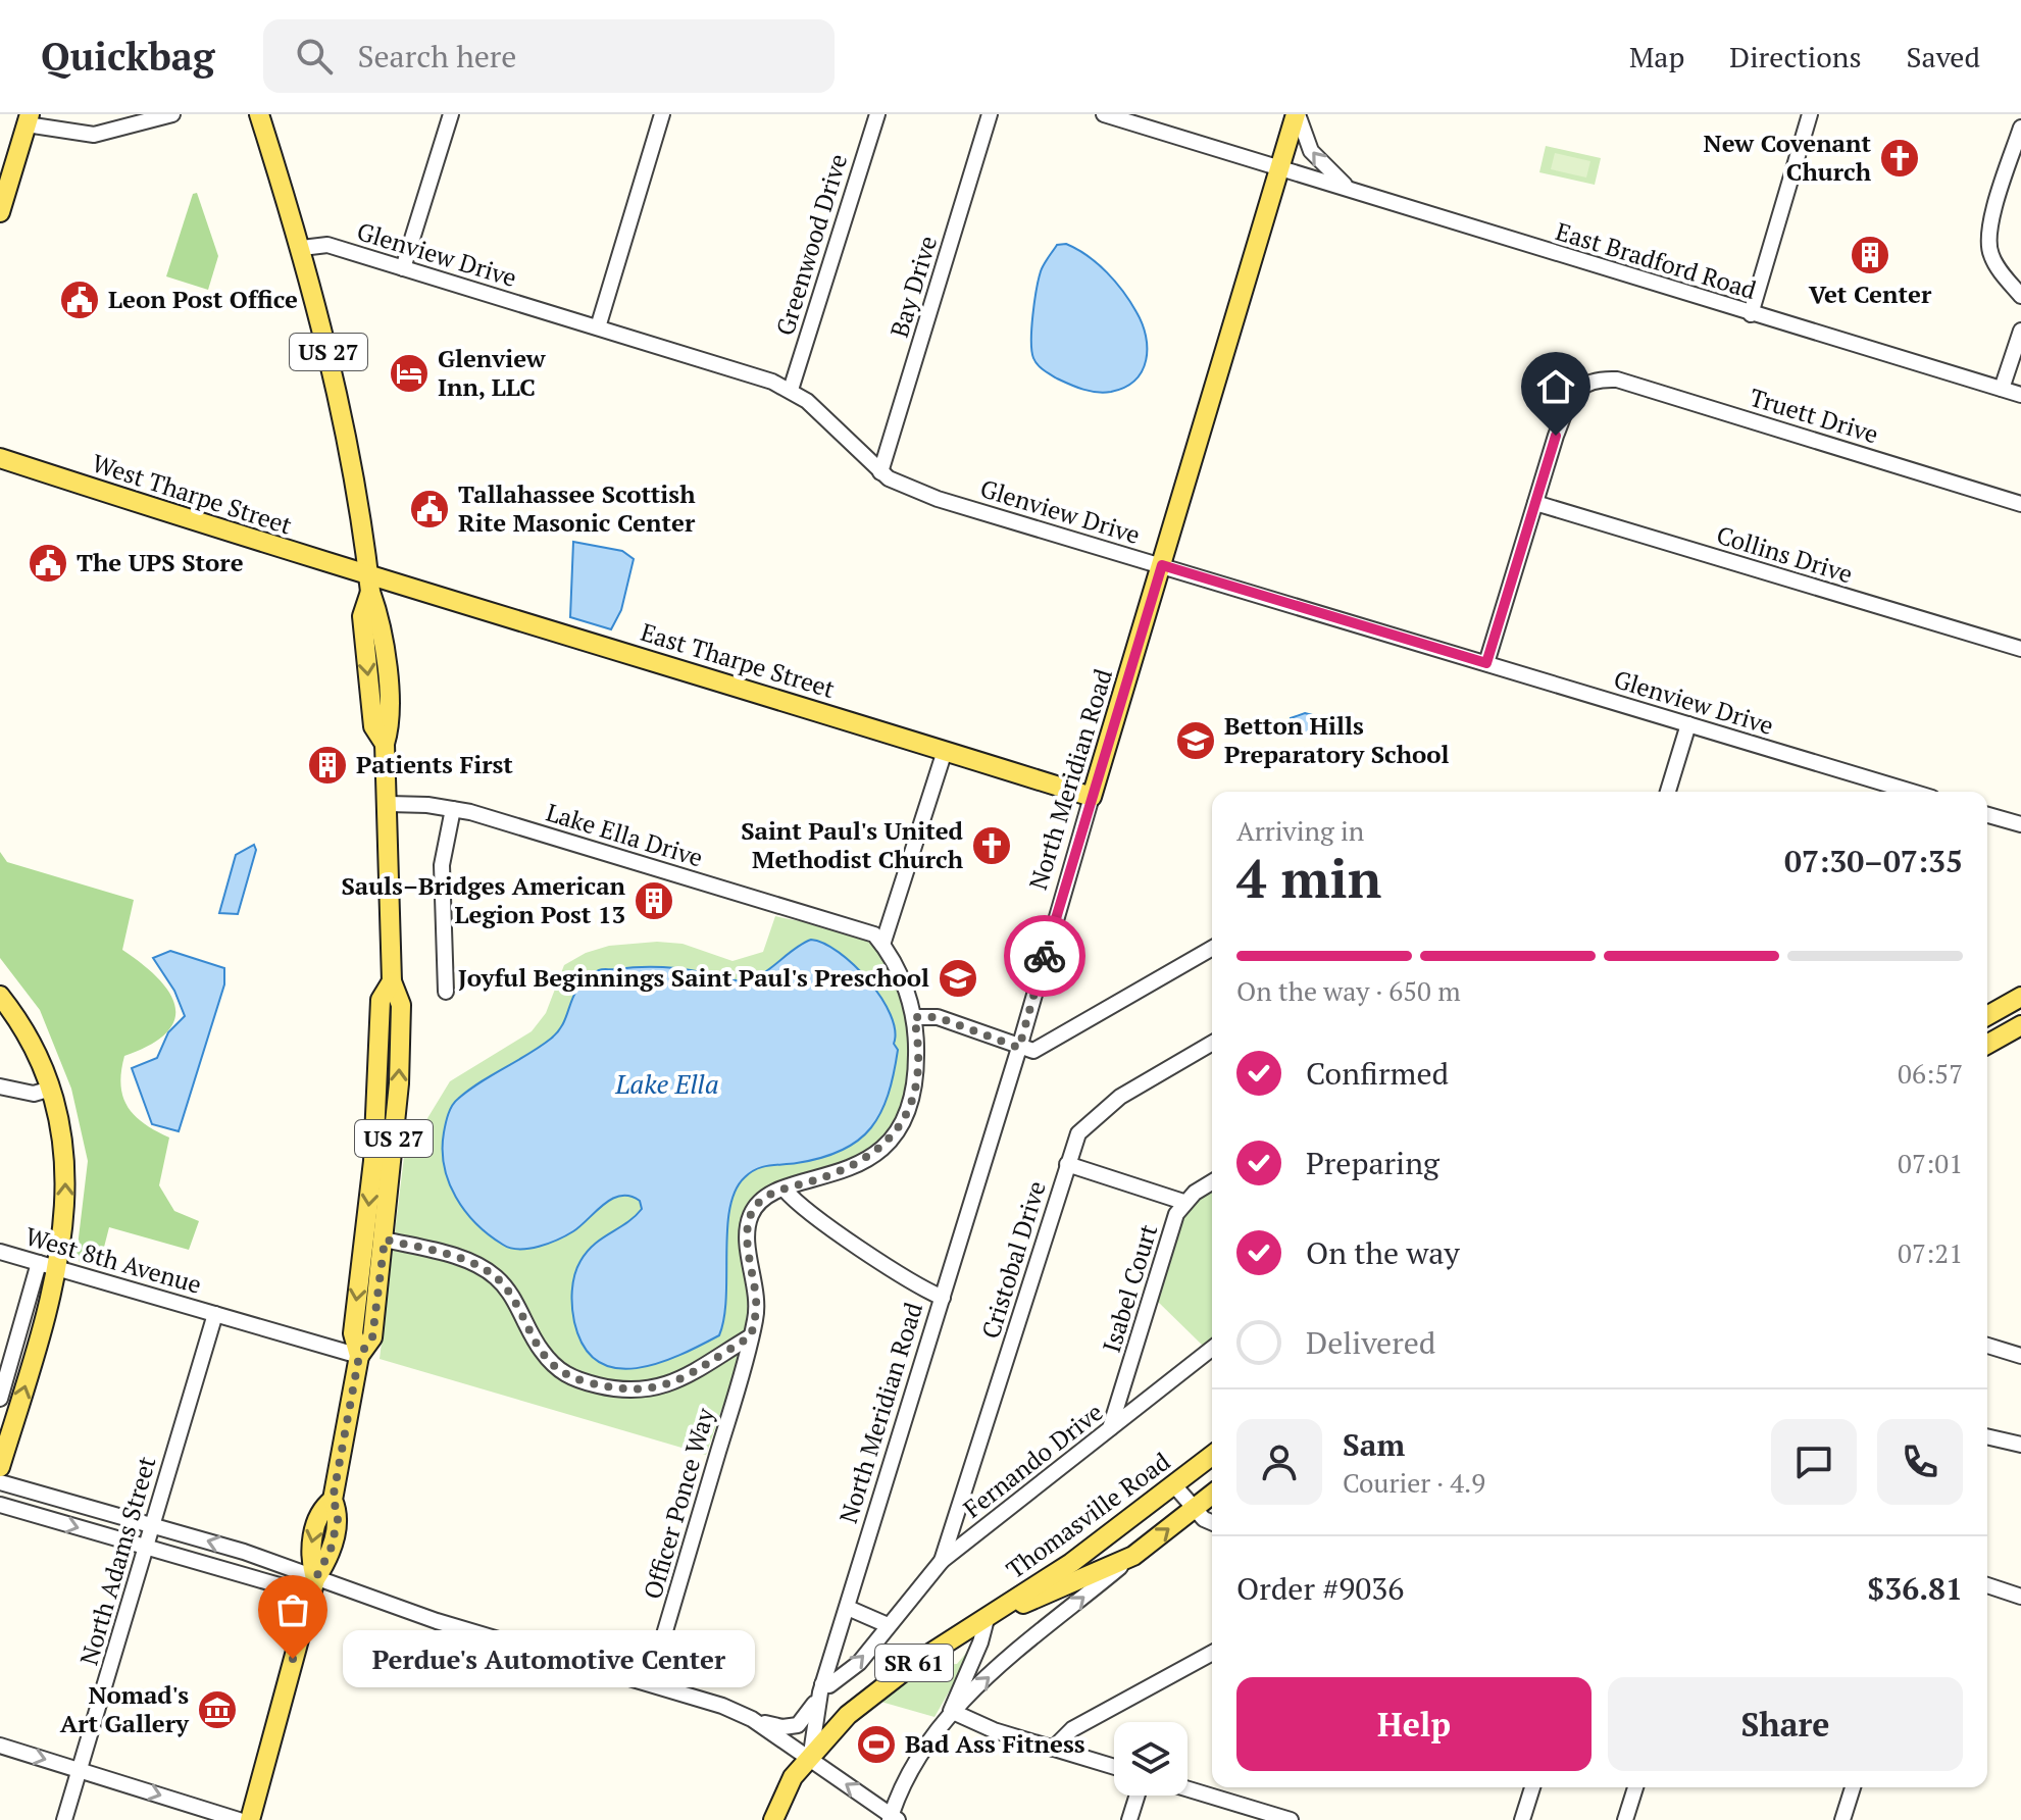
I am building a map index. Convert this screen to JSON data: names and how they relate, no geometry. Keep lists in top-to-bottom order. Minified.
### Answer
{"streets":{"main road":["US 27","West Tharpe Street","East Tharpe Street","North Meridian Road","Thomasville Road","SR 61"],"street":["Greenwood Drive","Glenview Drive","East Bradford Road","Bay Drive","Truett Drive","Collins Drive","Lake Ella Drive","Cristobal Drive","West 8th Avenue","Isabel Court","Fernando Drive","Officer Ponce Way","North Adams Street"]},"crossings":[["Greenwood Drive","Glenview Drive"],["Glenview Drive","Bay Drive"],["Glenview Drive","US 27"],["Glenview Drive","North Meridian Road"],["East Bradford Road","North Meridian Road"],["US 27","West Tharpe Street"],["US 27","East Tharpe Street"],["US 27","Lake Ella Drive"],["US 27","West 8th Avenue"],["Truett Drive","Collins Drive"],["West Tharpe Street","East Tharpe Street"],["East Tharpe Street","North Meridian Road"],["North Meridian Road","Fernando Drive"],["North Meridian Road","Thomasville Road"],["Cristobal Drive","Fernando Drive"],["West 8th Avenue","North Adams Street"],["Isabel Court","Fernando Drive"]],"water":["Lake Ella"],"places":{"church":["New Covenant Church","Saint Paul's United Methodist Church"],"building":["Vet Center","Patients First","Sauls–Bridges American Legion Post 13"],"public building":["Leon Post Office","Tallahassee Scottish Rite Masonic Center","The UPS Store"],"hotel":["Glenview Inn, LLC"],"school or university":["Betton Hills Preparatory School","Joyful Beginnings Saint Paul's Preschool"],"other":["Perdue's Automotive Center"],"museum":["Nomad's Art Gallery"],"sports":["Bad Ass Fitness"]},"page":{"header":"Quickbag","search":"Search here","nav":["Map","Directions","Saved"],"heading":["4 min","Arriving in","07:30–07:35"],"panel":["Sam","Courier · 4.9","Order #9036","$36.81"],"bar":"On the way · 650 m","list":[["Confirmed","06:57"],["Preparing","07:01"],["On the way","07:21"],"Delivered"],"bubble":"Perdue's Automotive Center","buttons":["Help","Share"]}}
